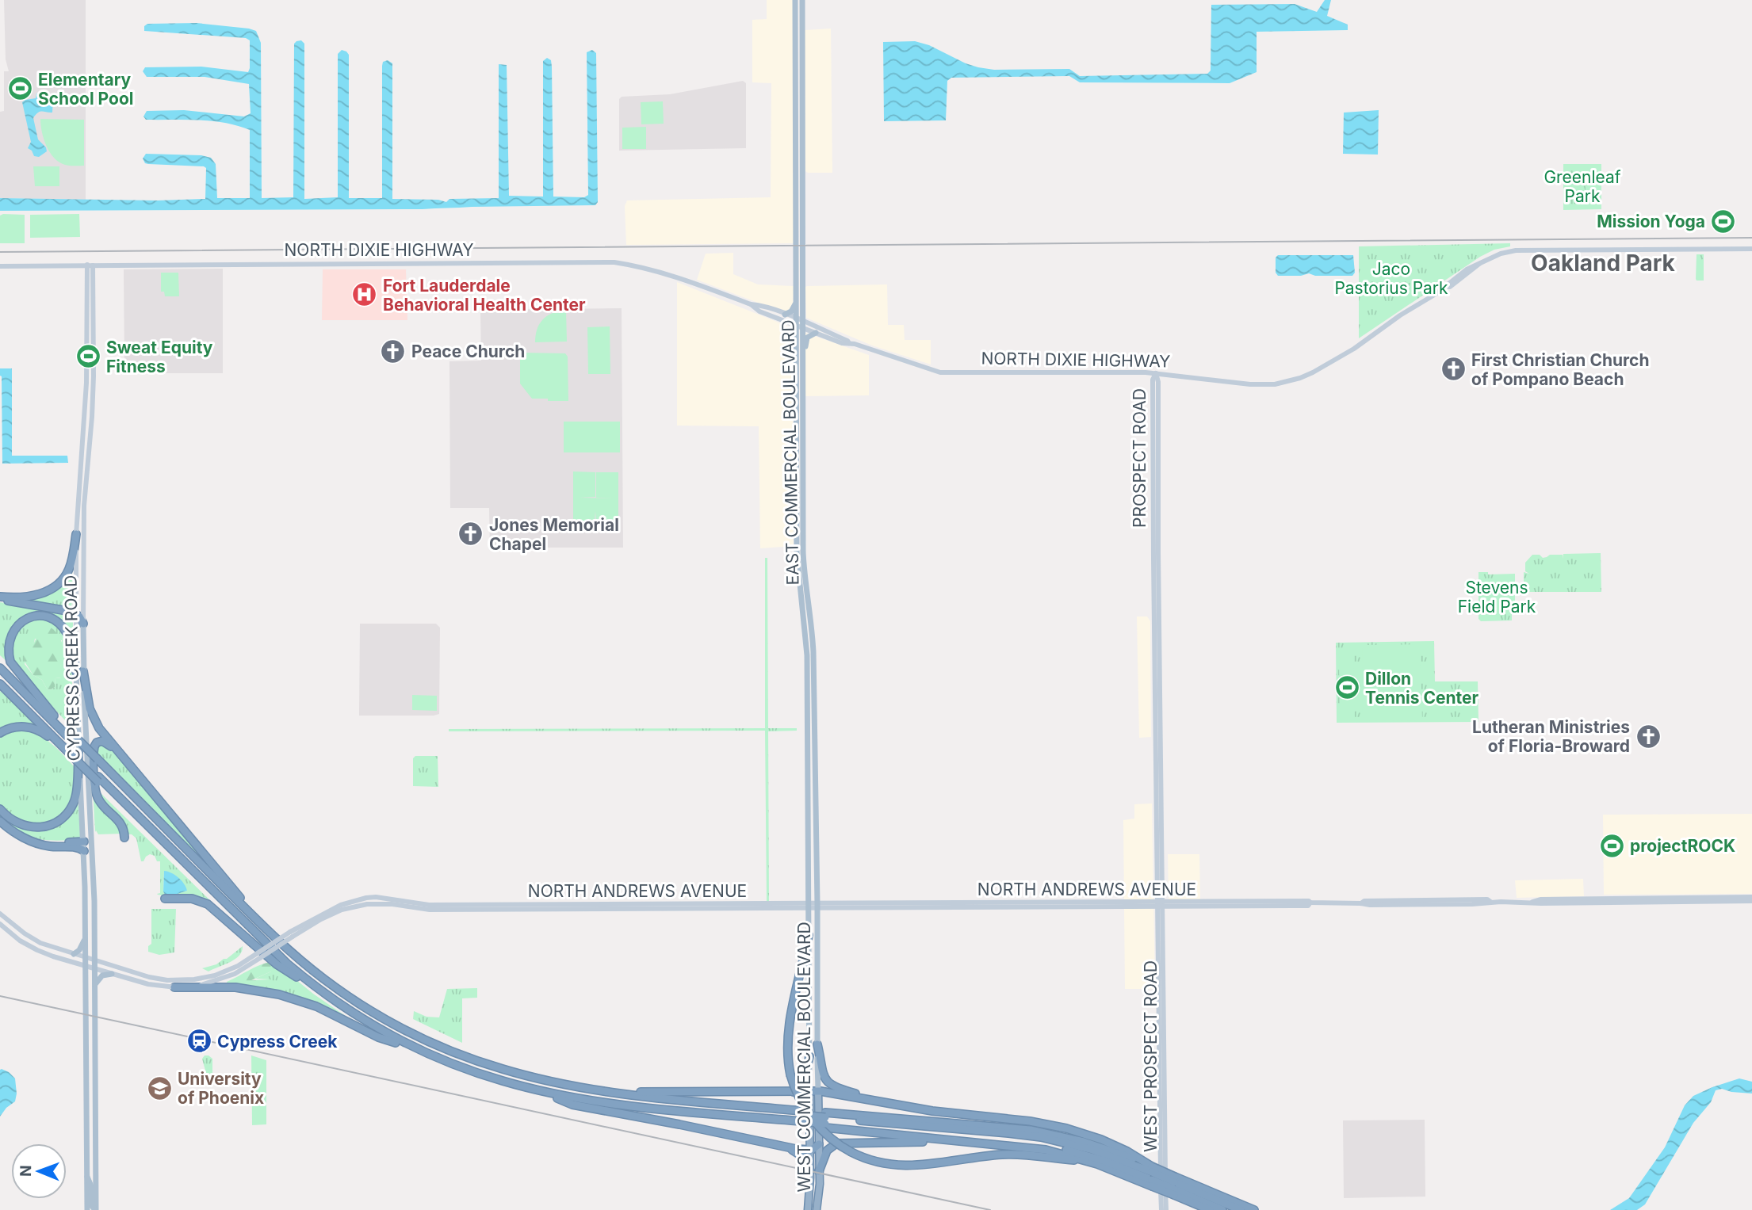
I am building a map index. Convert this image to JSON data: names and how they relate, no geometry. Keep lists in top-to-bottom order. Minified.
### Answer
{"streets":{"highway":["WEST COMMERCIAL BOULEVARD"],"main road":["NORTH DIXIE HIGHWAY","EAST COMMERCIAL BOULEVARD","PROSPECT ROAD","CYPRESS CREEK ROAD","NORTH ANDREWS AVENUE","WEST PROSPECT ROAD"]},"crossings":[["NORTH DIXIE HIGHWAY","EAST COMMERCIAL BOULEVARD"],["NORTH DIXIE HIGHWAY","PROSPECT ROAD"],["NORTH DIXIE HIGHWAY","CYPRESS CREEK ROAD"],["EAST COMMERCIAL BOULEVARD","NORTH ANDREWS AVENUE"],["EAST COMMERCIAL BOULEVARD","WEST COMMERCIAL BOULEVARD"],["PROSPECT ROAD","NORTH ANDREWS AVENUE"],["PROSPECT ROAD","WEST PROSPECT ROAD"],["CYPRESS CREEK ROAD","NORTH ANDREWS AVENUE"],["NORTH ANDREWS AVENUE","WEST PROSPECT ROAD"],["NORTH ANDREWS AVENUE","WEST COMMERCIAL BOULEVARD"]],"districts":["Oakland Park"],"parks":["Greenleaf Park","Jaco Pastorius Park","Stevens Field Park"],"places":{"sports":["Elementary School Pool","Mission Yoga","Sweat Equity Fitness","Dillon Tennis Center","projectROCK"],"hospital":["Fort Lauderdale Behavioral Health Center"],"church":["Peace Church","First Christian Church of Pompano Beach","Jones Memorial Chapel","Lutheran Ministries of Floria-Broward"],"station":["Cypress Creek"],"school or university":["University of Phoenix"]},"north":"left"}
